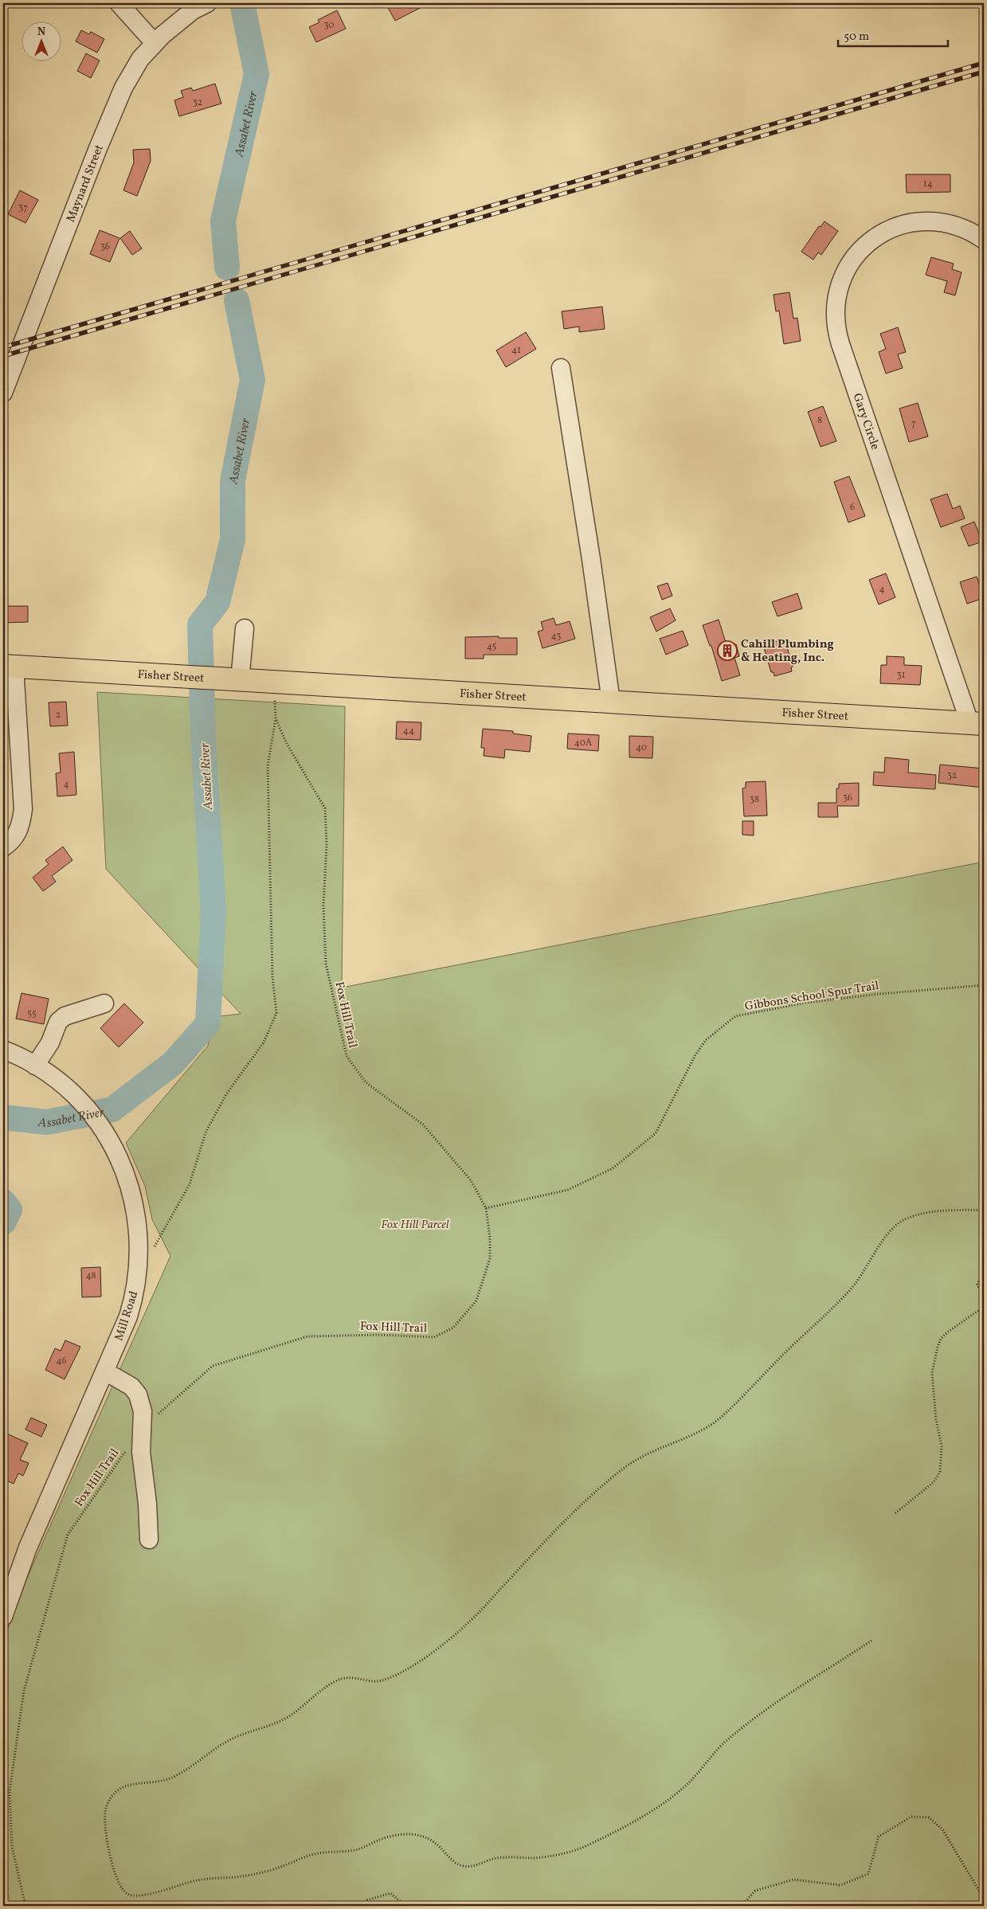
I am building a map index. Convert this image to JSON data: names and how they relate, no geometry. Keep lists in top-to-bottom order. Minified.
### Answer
{"streets":{"main road":["Fisher Street"],"street":["Maynard Street","Gary Circle","Mill Road"],"path":["Gibbons School Spur Trail","Fox Hill Trail"]},"crossings":[["Gary Circle","Fisher Street"],["Fisher Street","Fox Hill Trail"],["Gibbons School Spur Trail","Fox Hill Trail"]],"water":["Assabet River"],"parks":["Fox Hill Parcel"],"places":{"building":["Cahill Plumbing & Heating, Inc."]},"house_numbers":["30","32","14","37","36","41","8","7","6","4","43","45","31","2","44","40A","40","32","4","36","38","55","48","46"],"scale_bar":"50 m","north":"top"}
